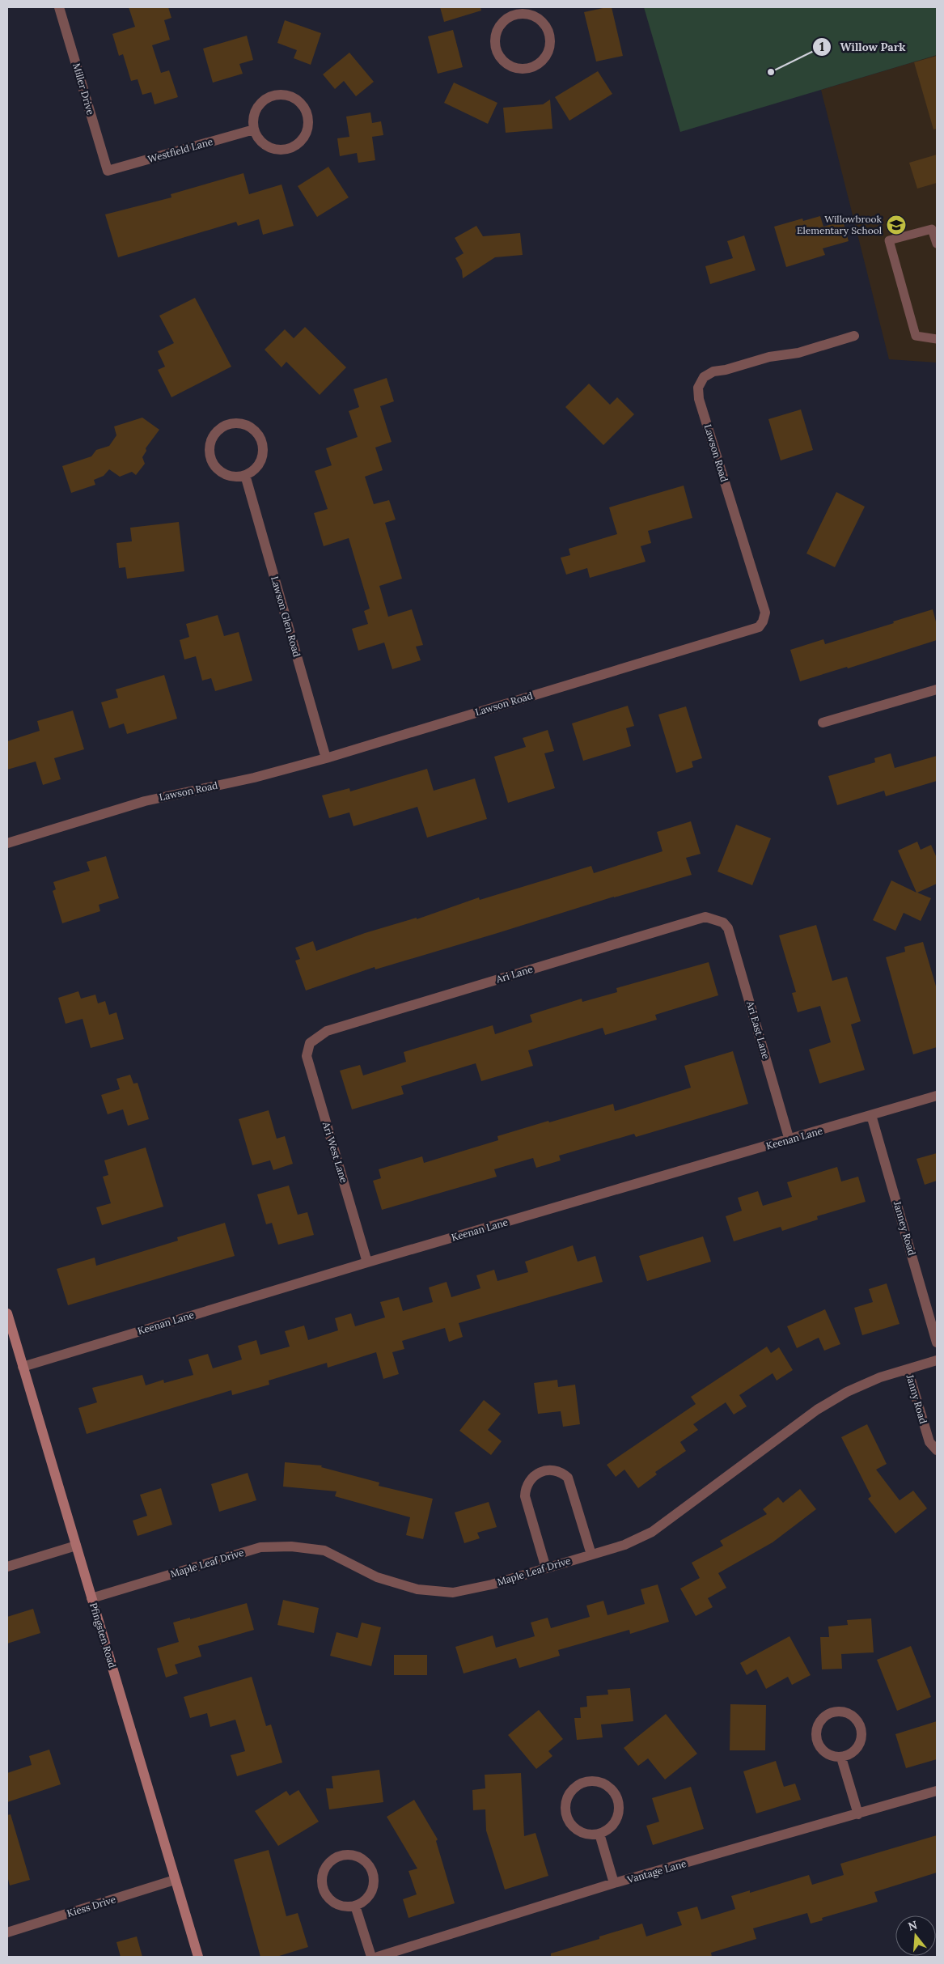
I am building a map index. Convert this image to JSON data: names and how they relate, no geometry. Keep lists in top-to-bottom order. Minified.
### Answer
{"streets":{"main road":["Pfingsten Road"],"street":["Miller Drive","Westfield Lane","Lawson Road","Lawson Glen Road","Ari Lane","Ari East Lane","Keenan Lane","Ari West Lane","Janney Road","Janny Road","Maple Leaf Drive","Vantage Lane","Kiess Drive"]},"crossings":[["Miller Drive","Westfield Lane"],["Lawson Road","Lawson Glen Road"],["Ari Lane","Ari East Lane"],["Ari Lane","Ari West Lane"],["Ari East Lane","Keenan Lane"],["Keenan Lane","Ari West Lane"],["Keenan Lane","Janney Road"],["Keenan Lane","Pfingsten Road"],["Janny Road","Maple Leaf Drive"],["Maple Leaf Drive","Pfingsten Road"],["Pfingsten Road","Kiess Drive"]],"places":{"other":["Willow Park"],"school or university":["Willowbrook Elementary School"]},"north":"top"}
